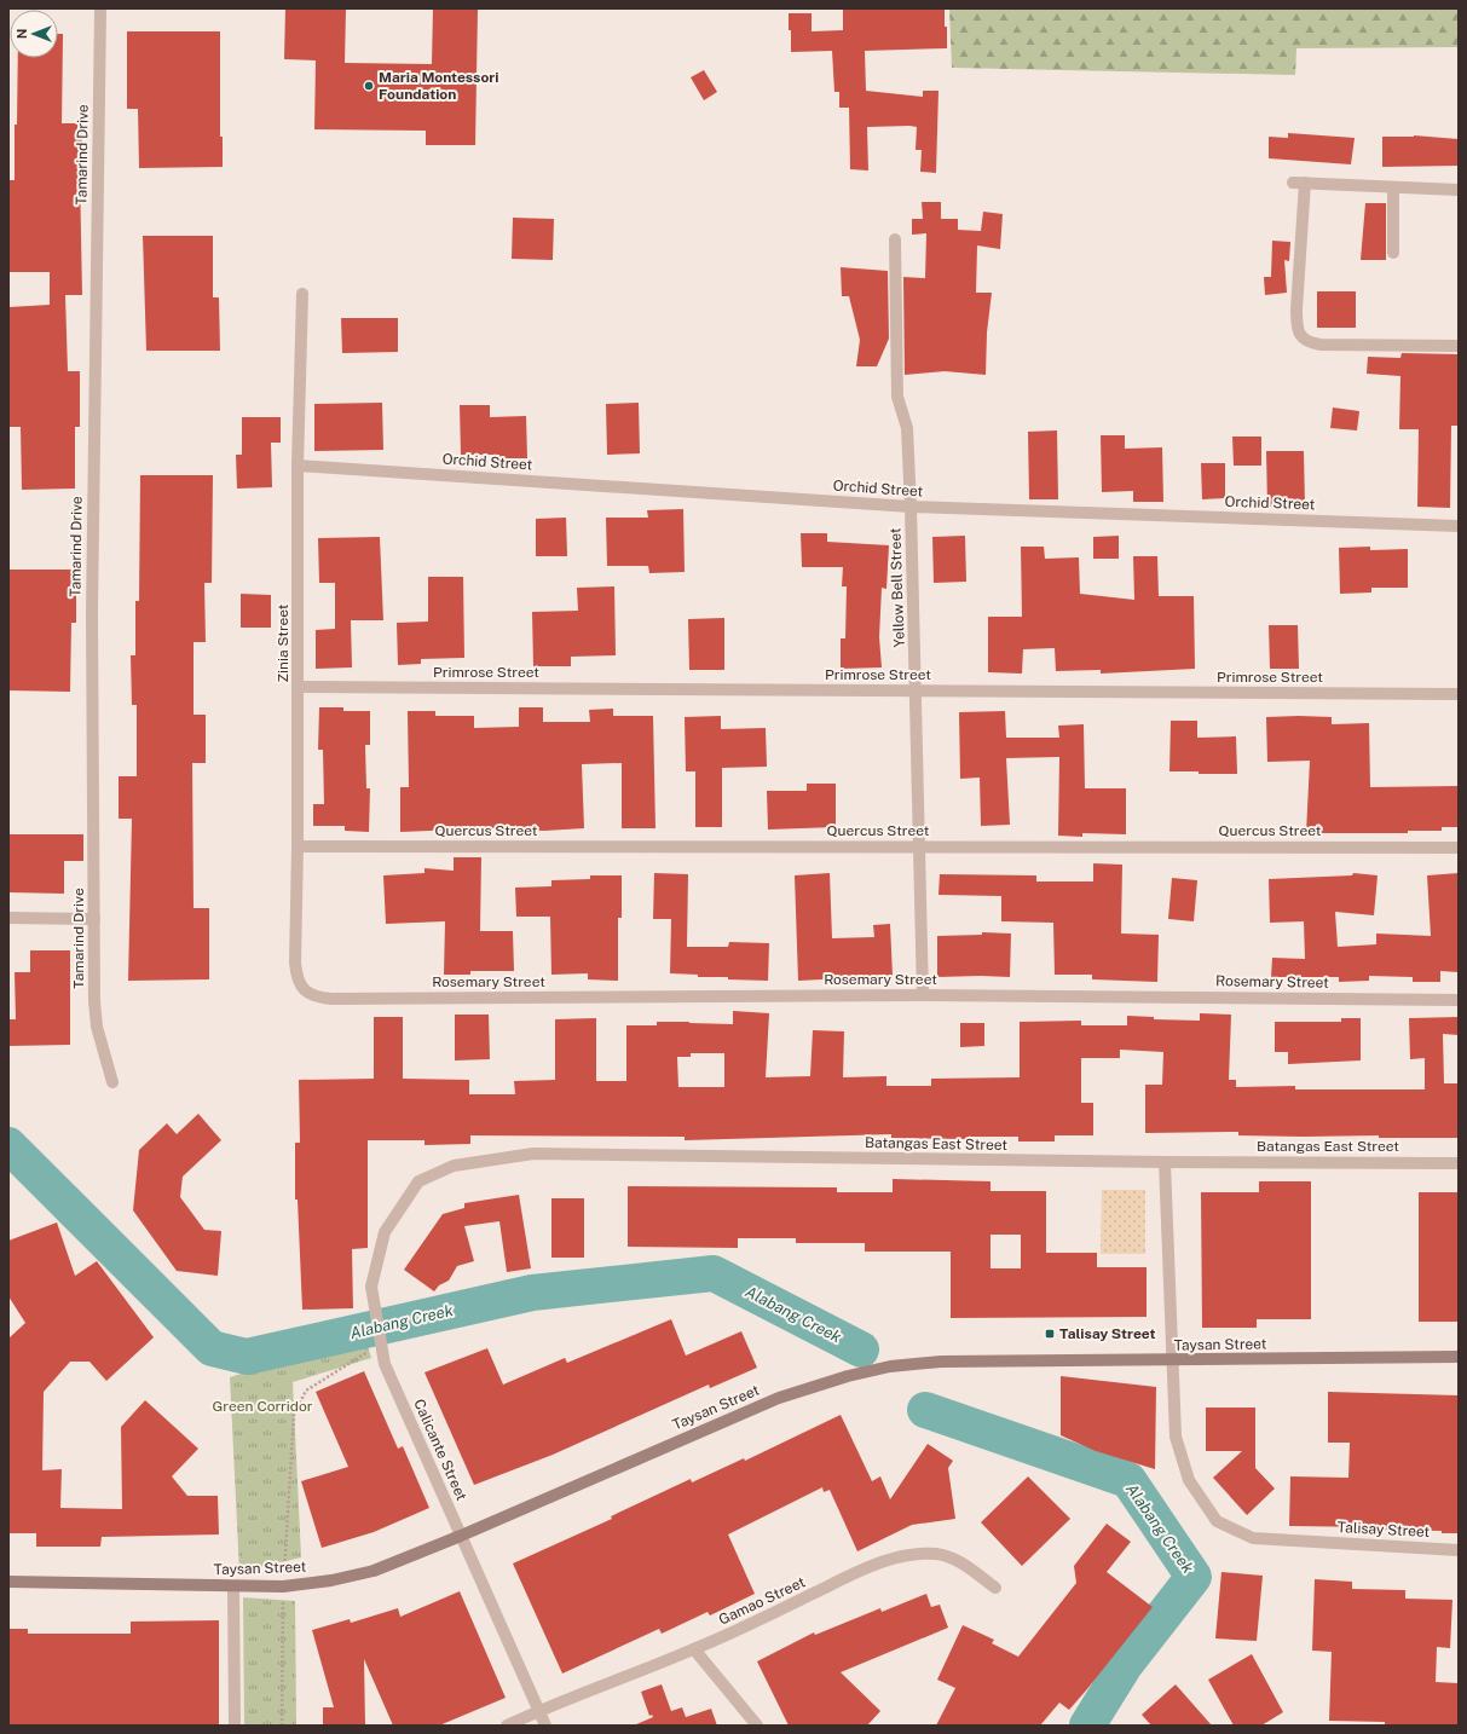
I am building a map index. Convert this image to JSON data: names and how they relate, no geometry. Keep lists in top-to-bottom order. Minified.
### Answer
{"streets":{"street":["Tamarind Drive","Orchid Street","Yellow Bell Street","Zinia Street","Primrose Street","Quercus Street","Rosemary Street","Batangas East Street","Taysan Street","Calicante Street","Talisay Street","Gamao Street"]},"crossings":[["Orchid Street","Yellow Bell Street"],["Orchid Street","Zinia Street"],["Yellow Bell Street","Primrose Street"],["Yellow Bell Street","Quercus Street"],["Yellow Bell Street","Rosemary Street"],["Zinia Street","Primrose Street"],["Zinia Street","Quercus Street"],["Zinia Street","Rosemary Street"],["Batangas East Street","Calicante Street"],["Batangas East Street","Talisay Street"],["Taysan Street","Calicante Street"],["Taysan Street","Talisay Street"],["Calicante Street","Gamao Street"]],"water":["Alabang Creek"],"parks":["Green Corridor"],"places":{"other":["Maria Montessori Foundation"],"transit":["Talisay Street"]},"north":"left"}
